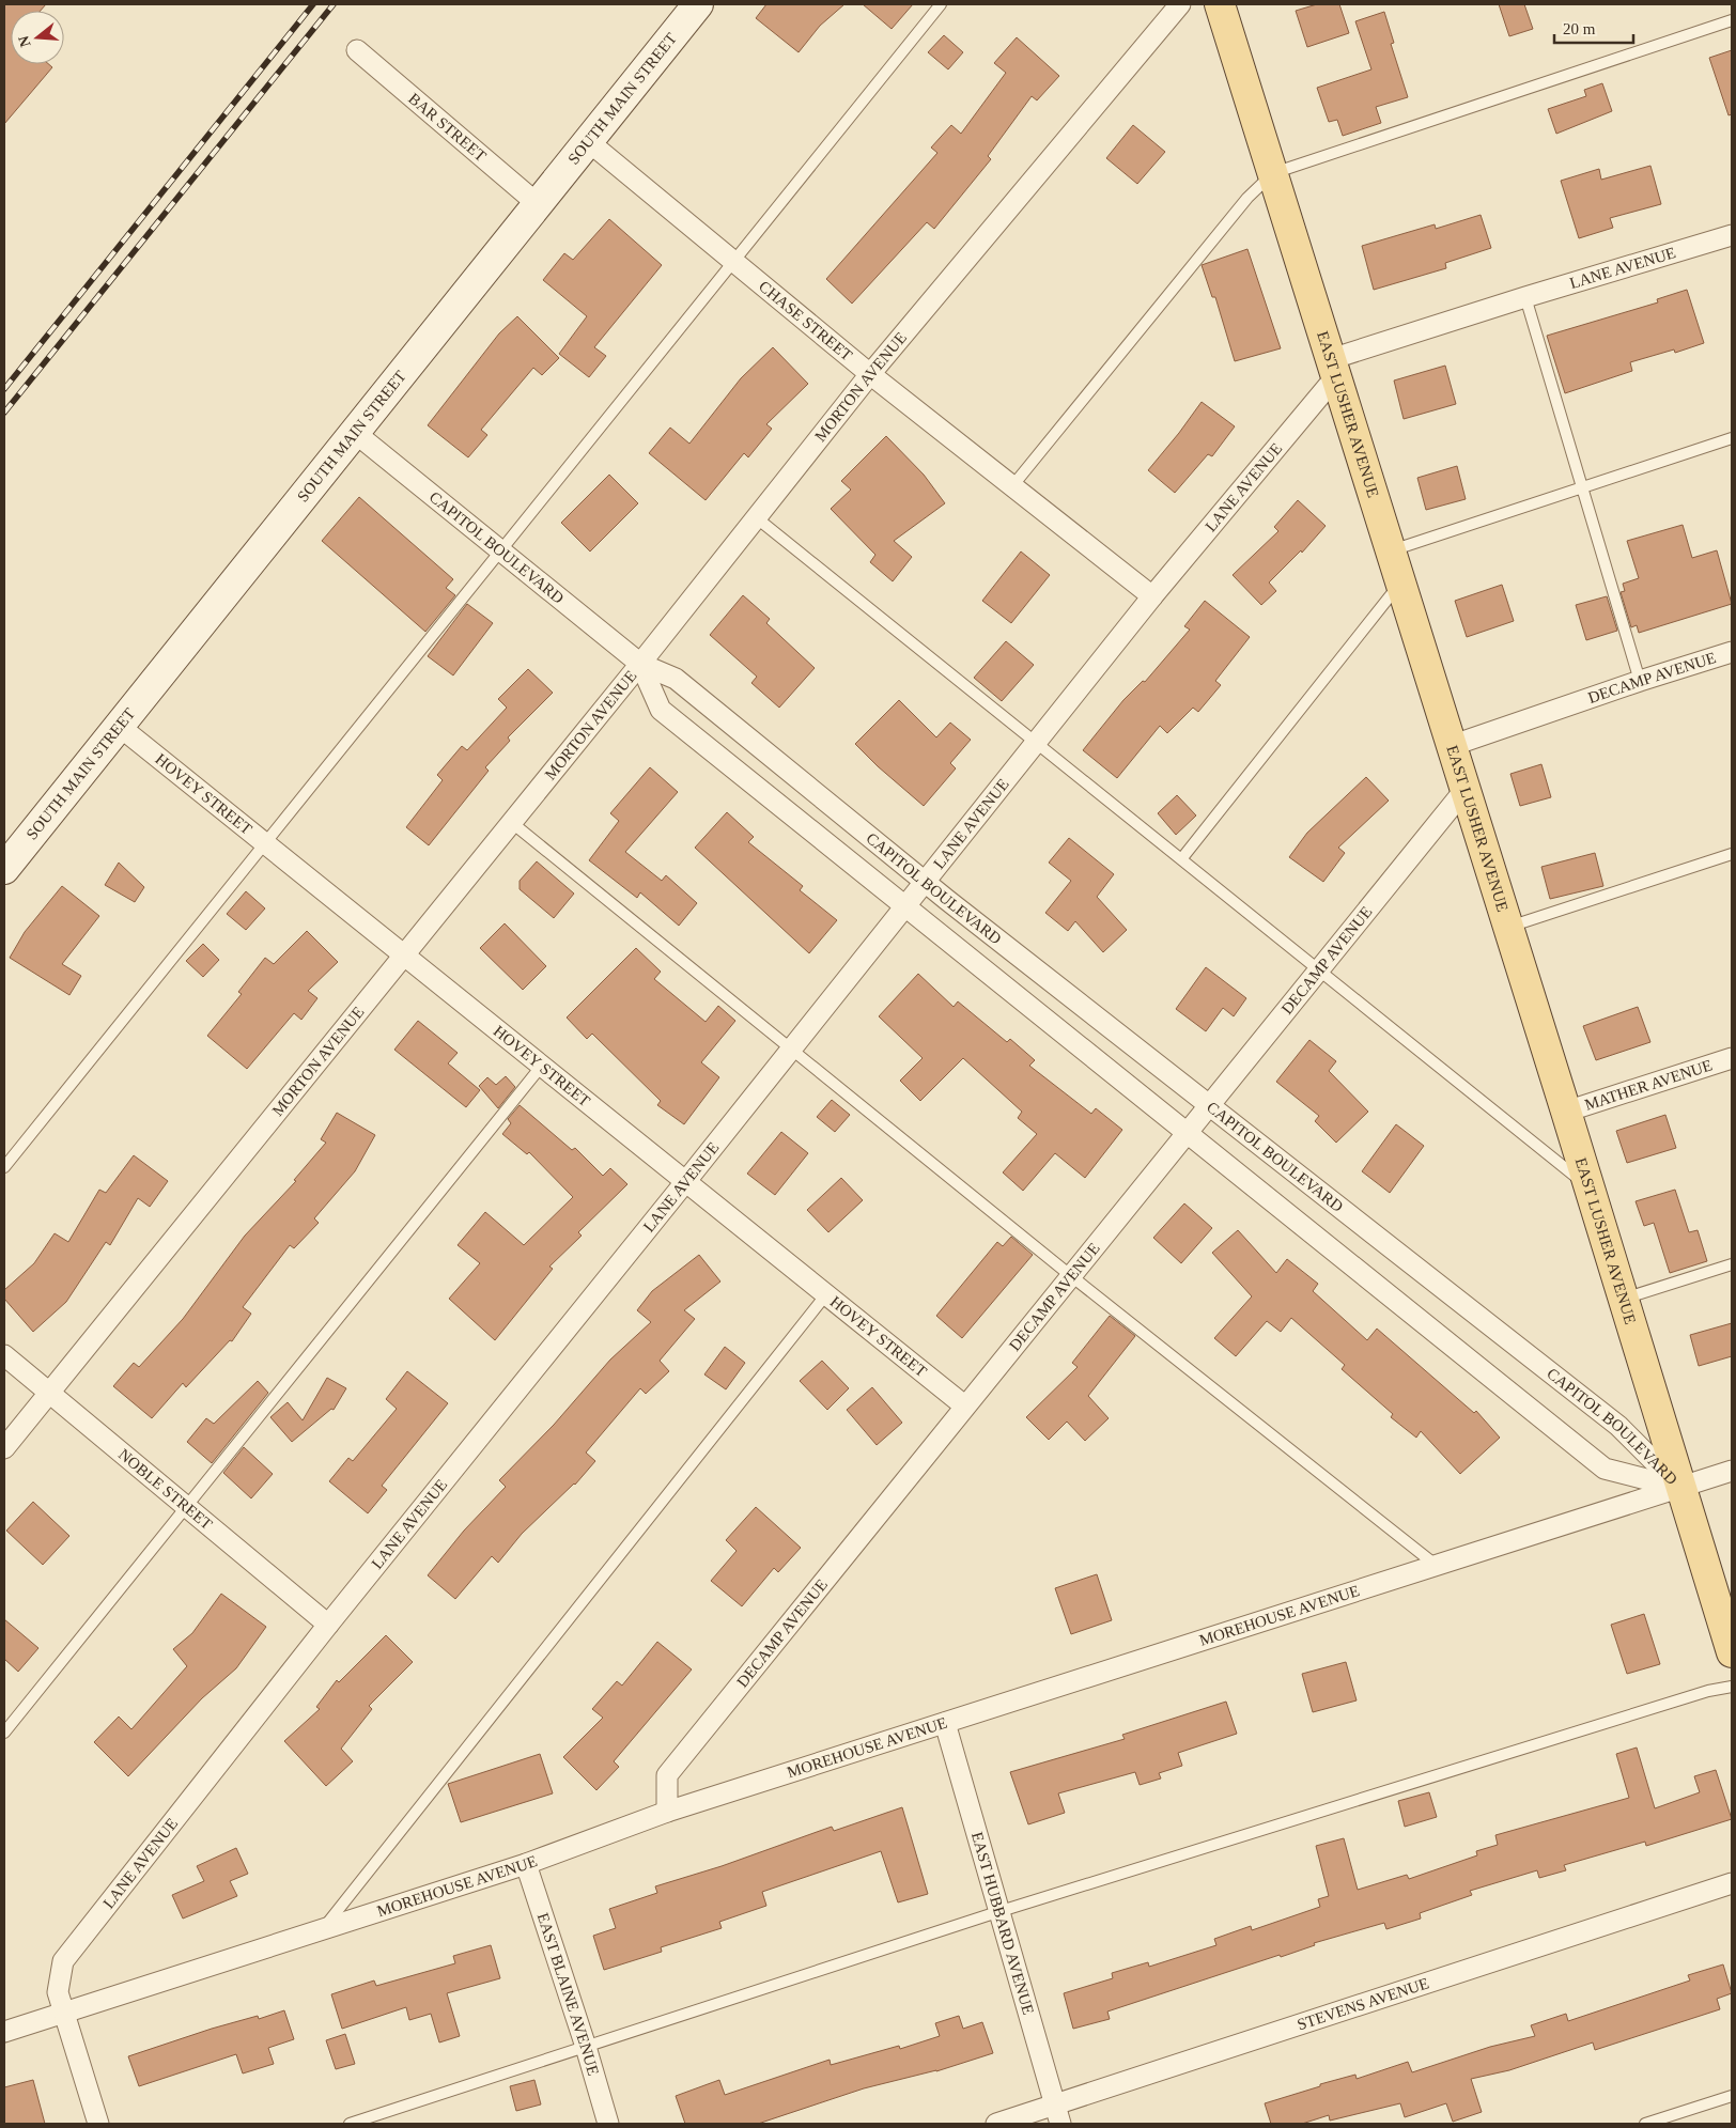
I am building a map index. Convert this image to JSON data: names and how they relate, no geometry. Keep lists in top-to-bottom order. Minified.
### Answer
{"streets":{"main road":["SOUTH MAIN STREET","EAST LUSHER AVENUE"],"street":["BAR STREET","LANE AVENUE","CHASE STREET","MORTON AVENUE","CAPITOL BOULEVARD","DECAMP AVENUE","HOVEY STREET","MATHER AVENUE","NOBLE STREET","MOREHOUSE AVENUE","EAST HUBBARD AVENUE","EAST BLAINE AVENUE","STEVENS AVENUE"]},"crossings":[["SOUTH MAIN STREET","BAR STREET"],["SOUTH MAIN STREET","CHASE STREET"],["SOUTH MAIN STREET","CAPITOL BOULEVARD"],["SOUTH MAIN STREET","HOVEY STREET"],["LANE AVENUE","CHASE STREET"],["LANE AVENUE","EAST LUSHER AVENUE"],["LANE AVENUE","CAPITOL BOULEVARD"],["LANE AVENUE","HOVEY STREET"],["LANE AVENUE","NOBLE STREET"],["LANE AVENUE","MOREHOUSE AVENUE"],["CHASE STREET","MORTON AVENUE"],["MORTON AVENUE","CAPITOL BOULEVARD"],["MORTON AVENUE","HOVEY STREET"],["MORTON AVENUE","NOBLE STREET"],["EAST LUSHER AVENUE","CAPITOL BOULEVARD"],["EAST LUSHER AVENUE","DECAMP AVENUE"],["EAST LUSHER AVENUE","MATHER AVENUE"],["EAST LUSHER AVENUE","MOREHOUSE AVENUE"],["CAPITOL BOULEVARD","DECAMP AVENUE"],["CAPITOL BOULEVARD","MOREHOUSE AVENUE"],["DECAMP AVENUE","HOVEY STREET"],["DECAMP AVENUE","MOREHOUSE AVENUE"],["MOREHOUSE AVENUE","EAST HUBBARD AVENUE"],["MOREHOUSE AVENUE","EAST BLAINE AVENUE"],["EAST HUBBARD AVENUE","STEVENS AVENUE"]],"scale_bar":"20 m","north":"left"}
